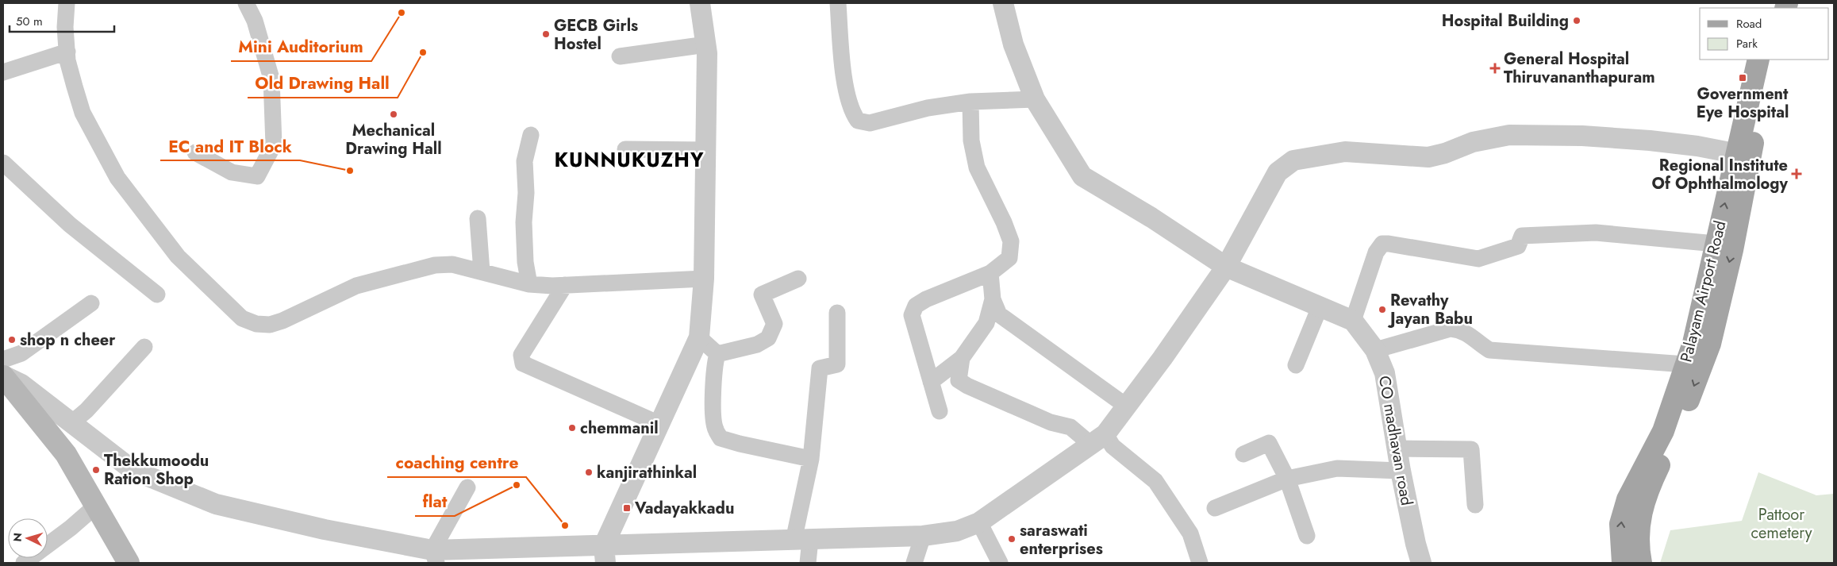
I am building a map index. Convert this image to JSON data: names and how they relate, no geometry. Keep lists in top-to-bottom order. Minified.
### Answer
{"streets":{"main road":["Palayam Airport Road"],"street":["CO madhavan road"]},"districts":["KUNNUKUZHY"],"parks":["Pattoor cemetery"],"places":{"other":["Mini Auditorium","Hospital Building","GECB Girls Hostel","Old Drawing Hall","Mechanical Drawing Hall","EC and IT Block","Revathy Jayan Babu","shop n cheer","chemmanil","Thekkumoodu Ration Shop","kanjirathinkal","flat","coaching centre","saraswati enterprises"],"health":["General Hospital Thiruvananthapuram","Regional Institute Of Ophthalmology"],"transit":["Government Eye Hospital","Vadayakkadu"]},"legend":["Road","Park"],"scale_bar":"50 m","north":"left"}
